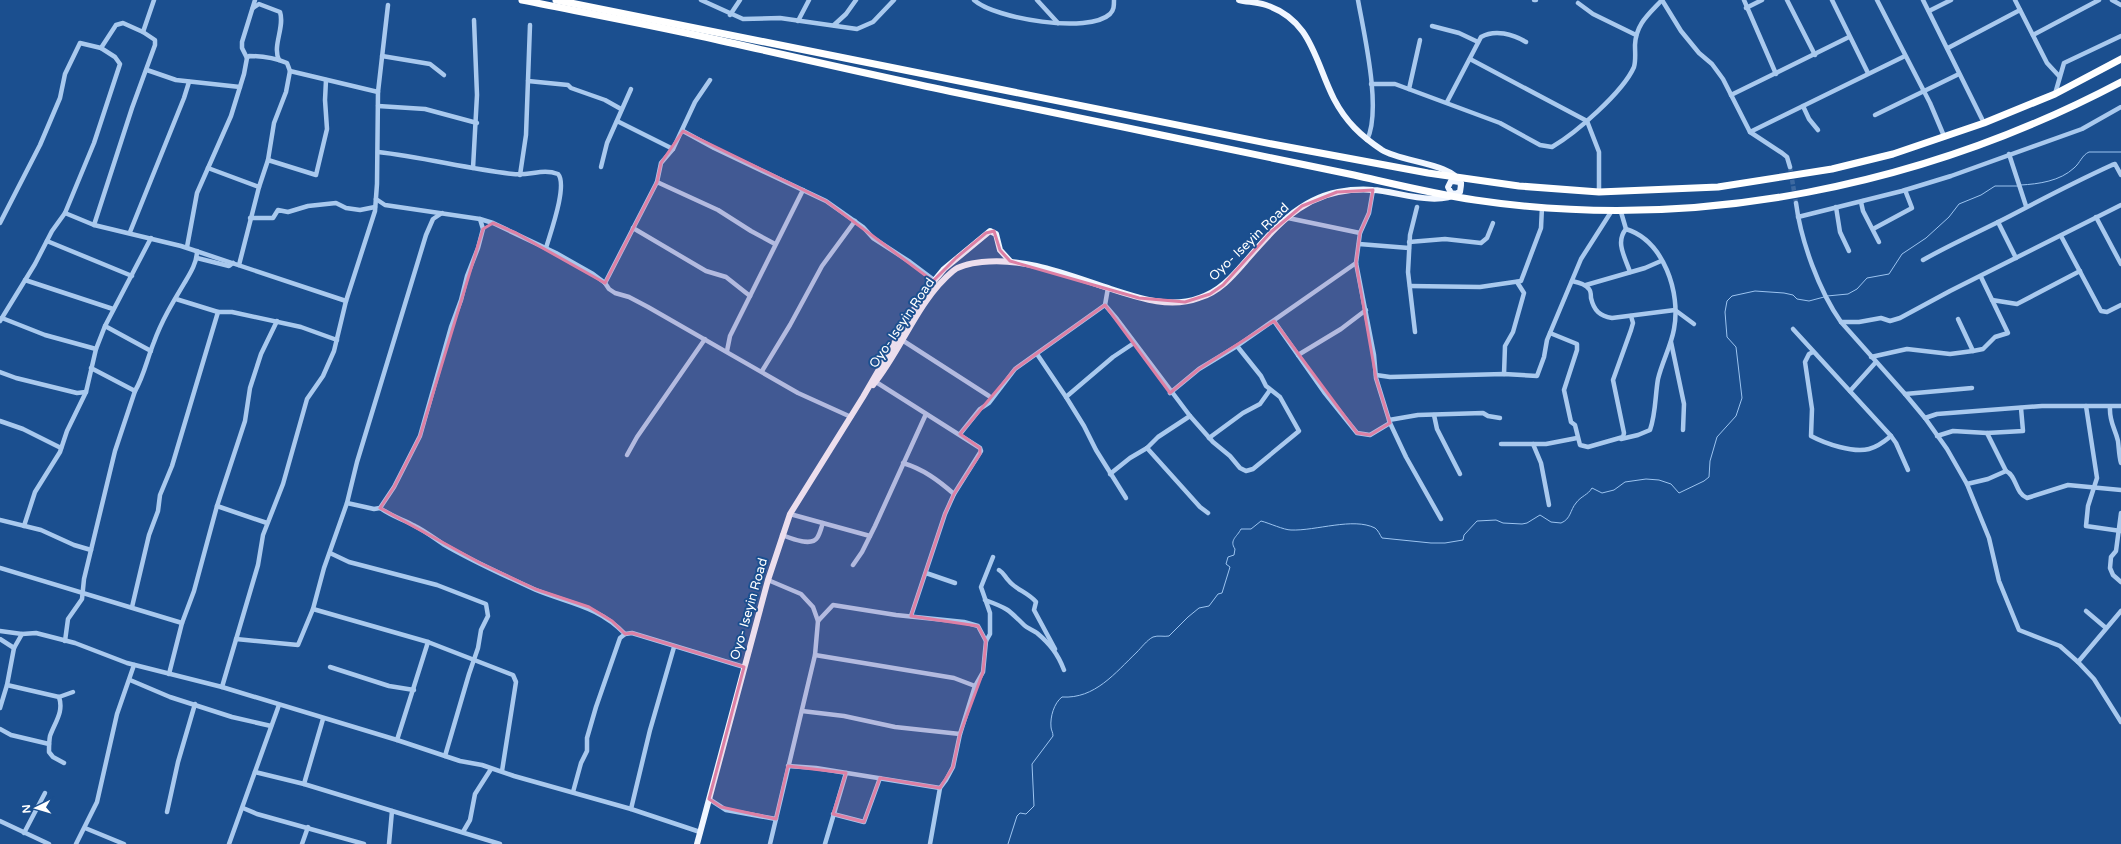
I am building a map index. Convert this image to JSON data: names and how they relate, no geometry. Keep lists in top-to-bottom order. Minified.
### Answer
{"streets":{"main road":["Oyo- Iseyin Road"]},"north":"left"}
